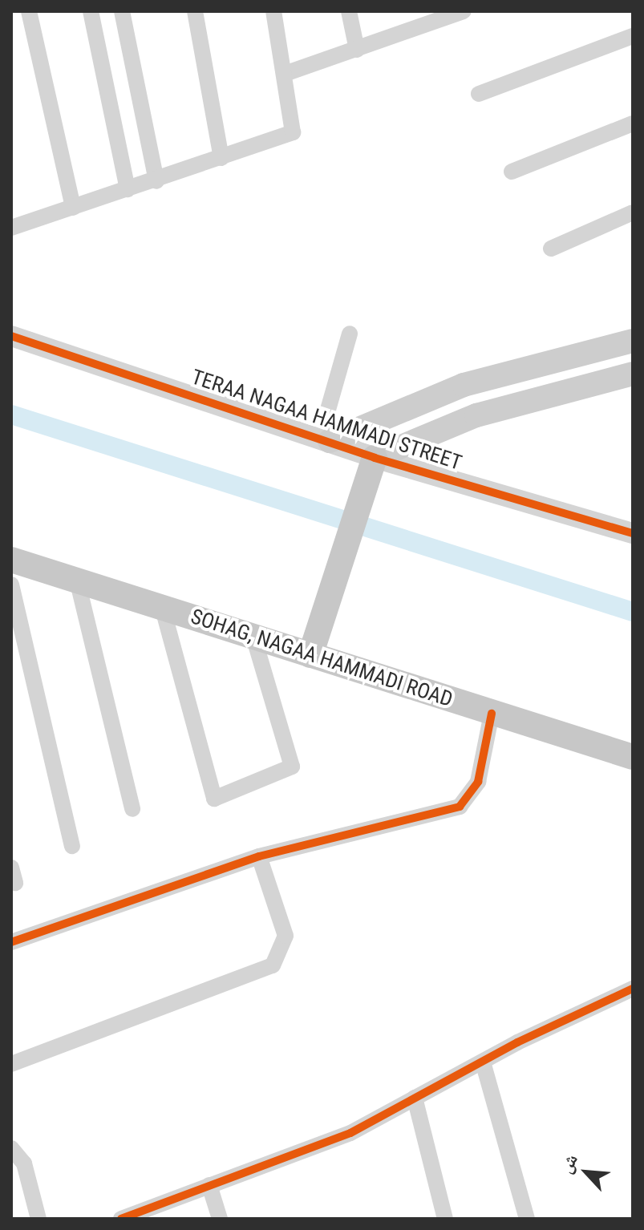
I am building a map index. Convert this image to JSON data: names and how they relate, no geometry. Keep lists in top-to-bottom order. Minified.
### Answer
{"streets":{"main road":["SOHAG, NAGAA HAMMADI ROAD"],"street":["TERAA NAGAA HAMMADI STREET"]},"north":"top left"}
